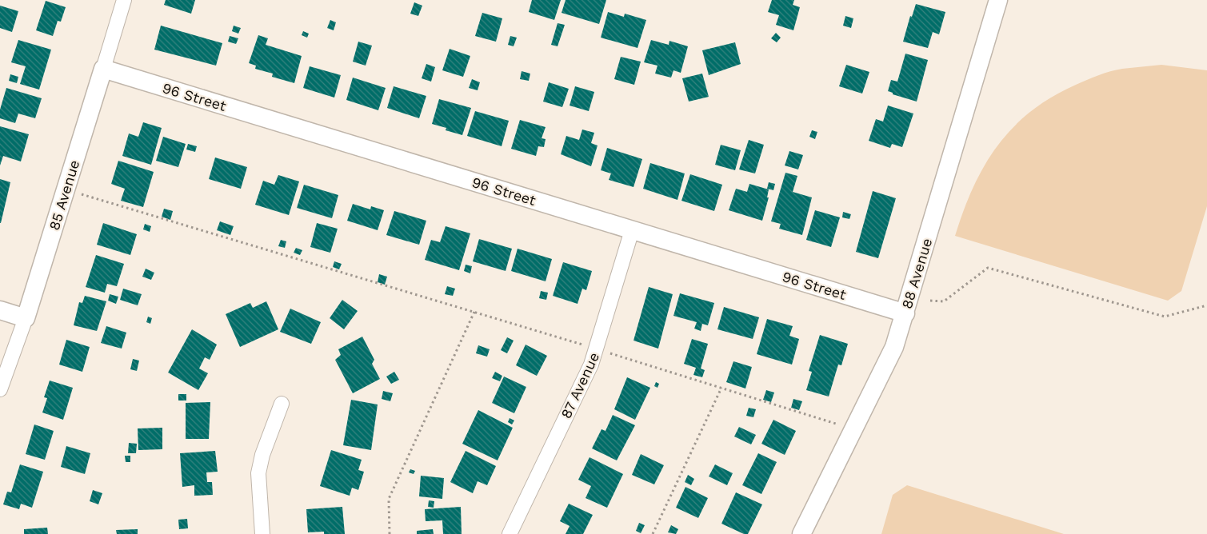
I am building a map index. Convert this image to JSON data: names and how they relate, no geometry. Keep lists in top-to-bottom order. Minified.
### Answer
{"streets":{"street":["96 Street","85 Avenue","88 Avenue","87 Avenue"]},"crossings":[["96 Street","85 Avenue"],["96 Street","88 Avenue"],["96 Street","87 Avenue"]]}
